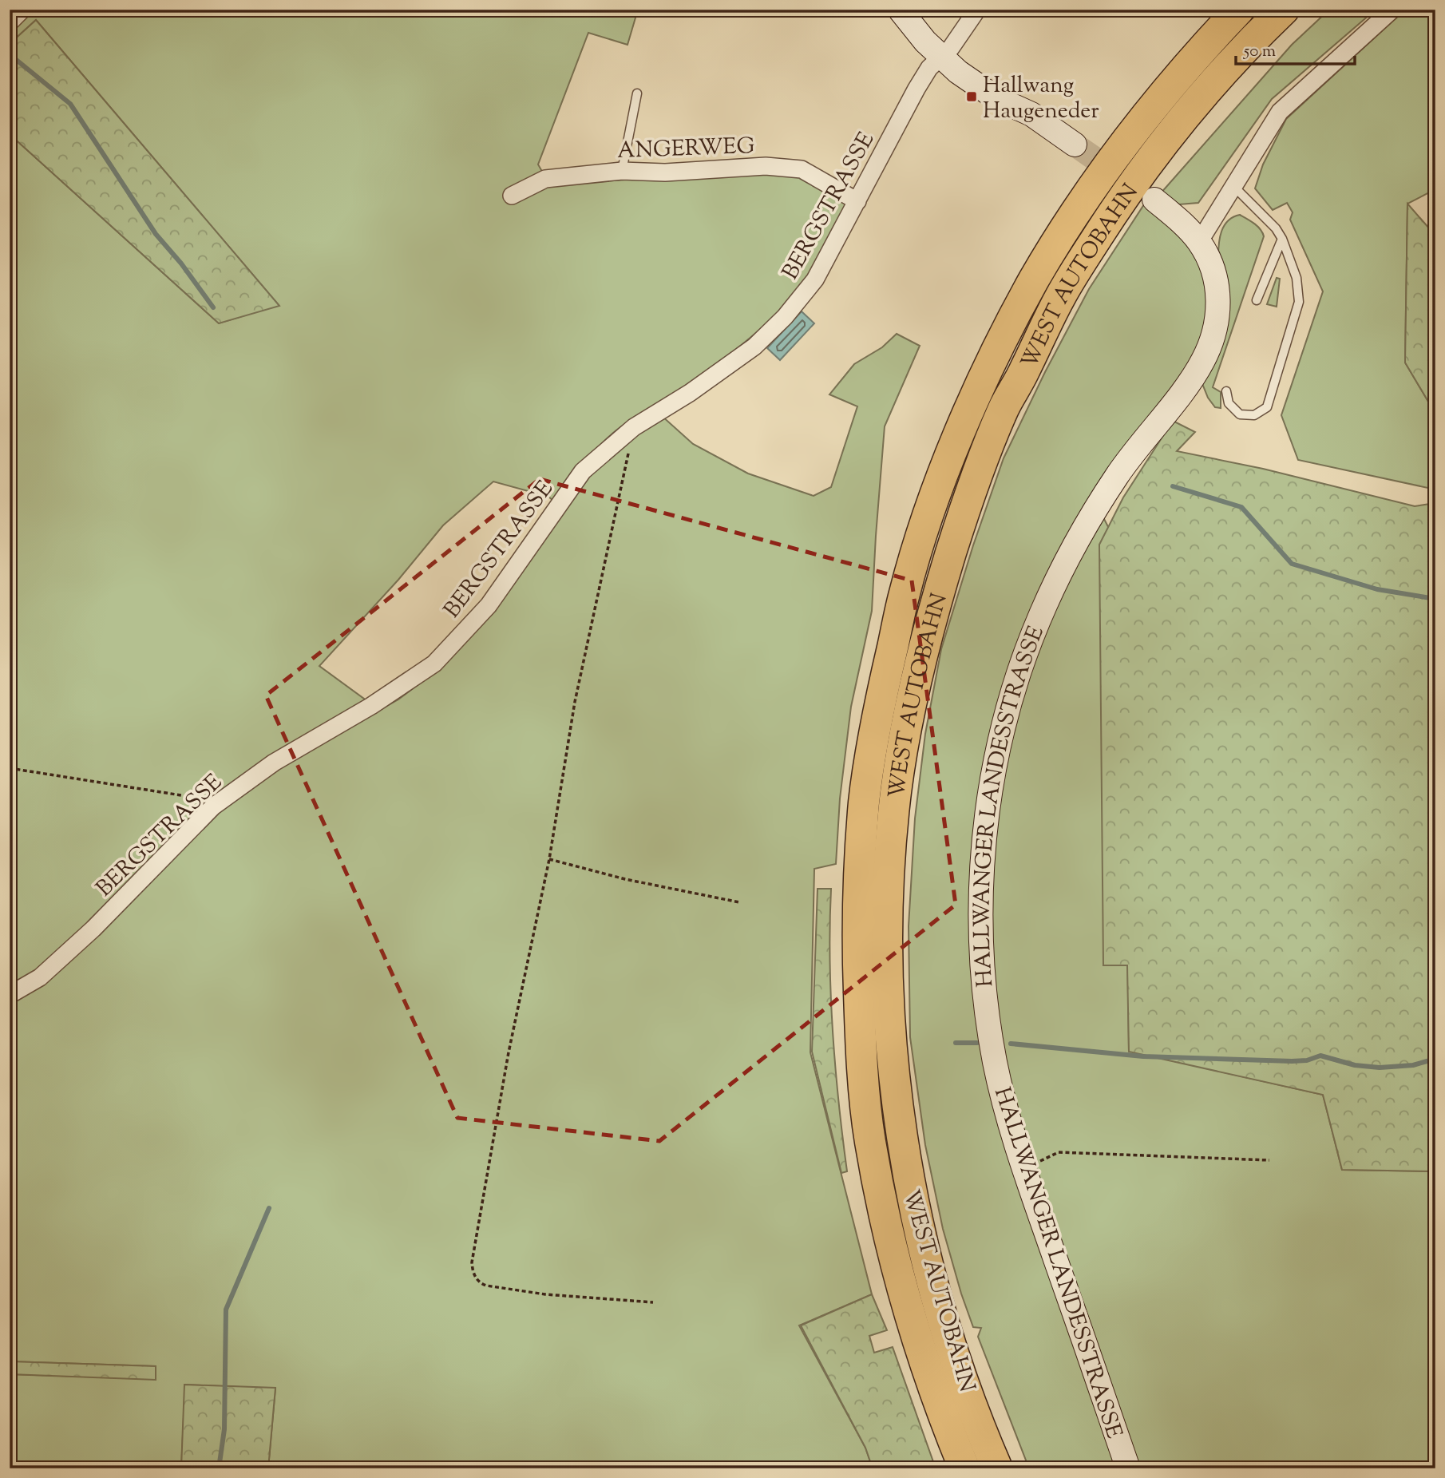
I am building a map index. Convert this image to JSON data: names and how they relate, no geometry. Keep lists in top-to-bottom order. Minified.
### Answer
{"streets":{"highway":["WEST AUTOBAHN"],"street":["ANGERWEG","BERGSTRASSE","HALLWANGER LANDESSTRASSE"]},"crossings":[["ANGERWEG","BERGSTRASSE"]],"places":{"transit":["Hallwang Haugeneder"]},"scale_bar":"50 m"}
